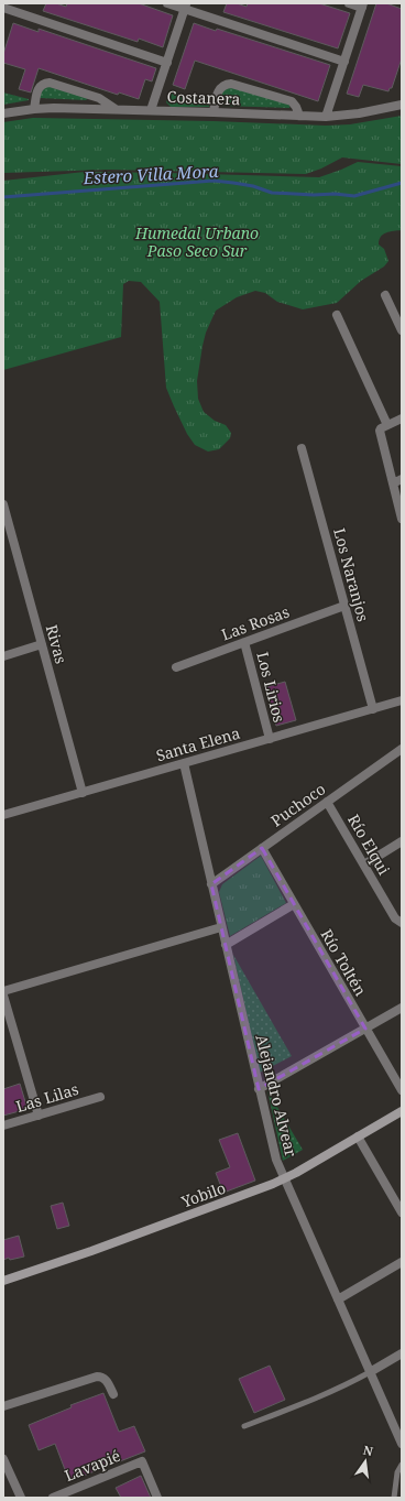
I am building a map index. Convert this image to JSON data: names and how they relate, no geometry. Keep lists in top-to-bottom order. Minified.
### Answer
{"streets":{"main road":["Yobilo"],"street":["Costanera","Los Naranjos","Las Rosas","Rivas","Los Lirios","Santa Elena","Puchoco","Río Elqui","Río Toltén","Alejandro Alvear","Las Lilas","Lavapié"]},"crossings":[["Los Naranjos","Las Rosas"],["Los Naranjos","Santa Elena"],["Las Rosas","Los Lirios"],["Rivas","Santa Elena"],["Los Lirios","Santa Elena"],["Santa Elena","Alejandro Alvear"],["Puchoco","Río Elqui"],["Puchoco","Río Toltén"],["Puchoco","Alejandro Alvear"],["Alejandro Alvear","Yobilo"]],"water":["Estero Villa Mora"],"parks":["Humedal Urbano Paso Seco Sur"],"north":"top"}
